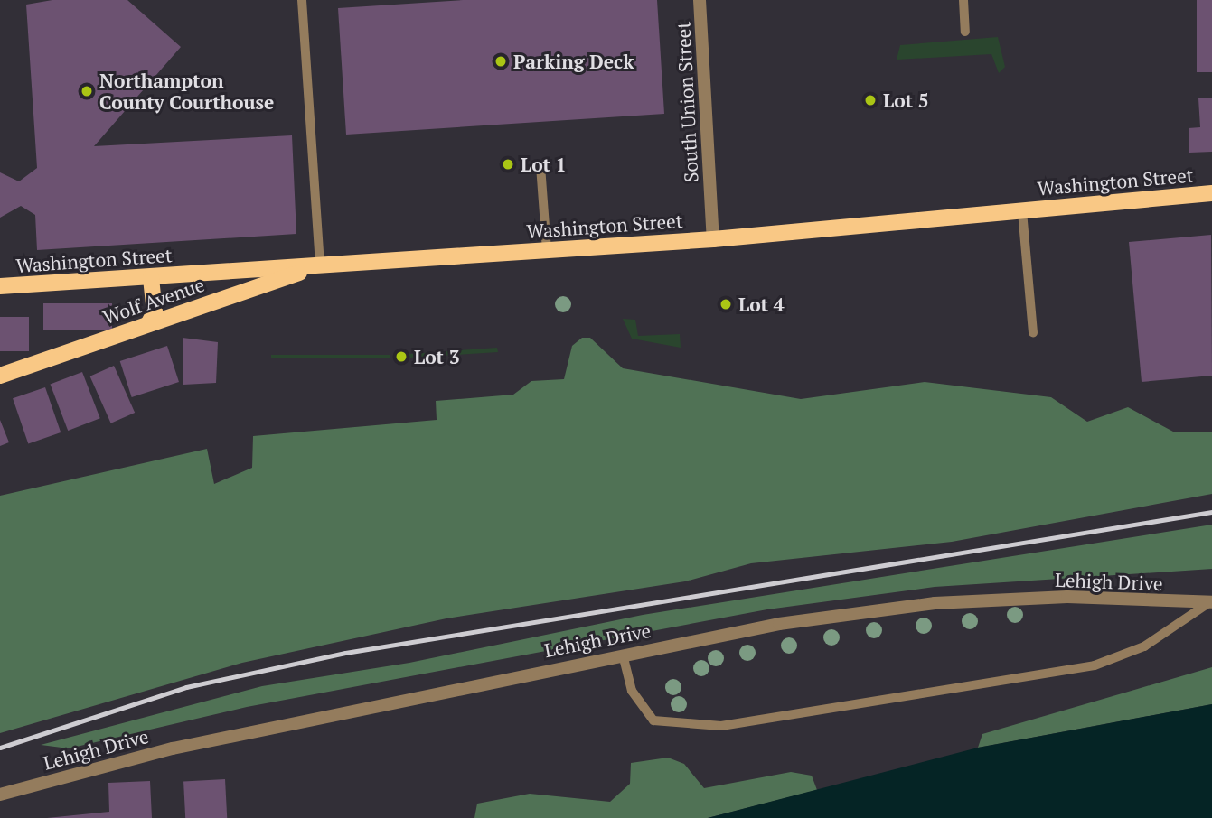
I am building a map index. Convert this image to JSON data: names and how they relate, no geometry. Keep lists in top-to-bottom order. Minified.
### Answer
{"streets":{"main road":["Washington Street","Wolf Avenue"],"street":["South Union Street","Lehigh Drive"]},"crossings":[["South Union Street","Washington Street"],["Washington Street","Wolf Avenue"]],"places":["Parking Deck","Northampton County Courthouse","Lot 5","Lot 1","Lot 4","Lot 3"]}
